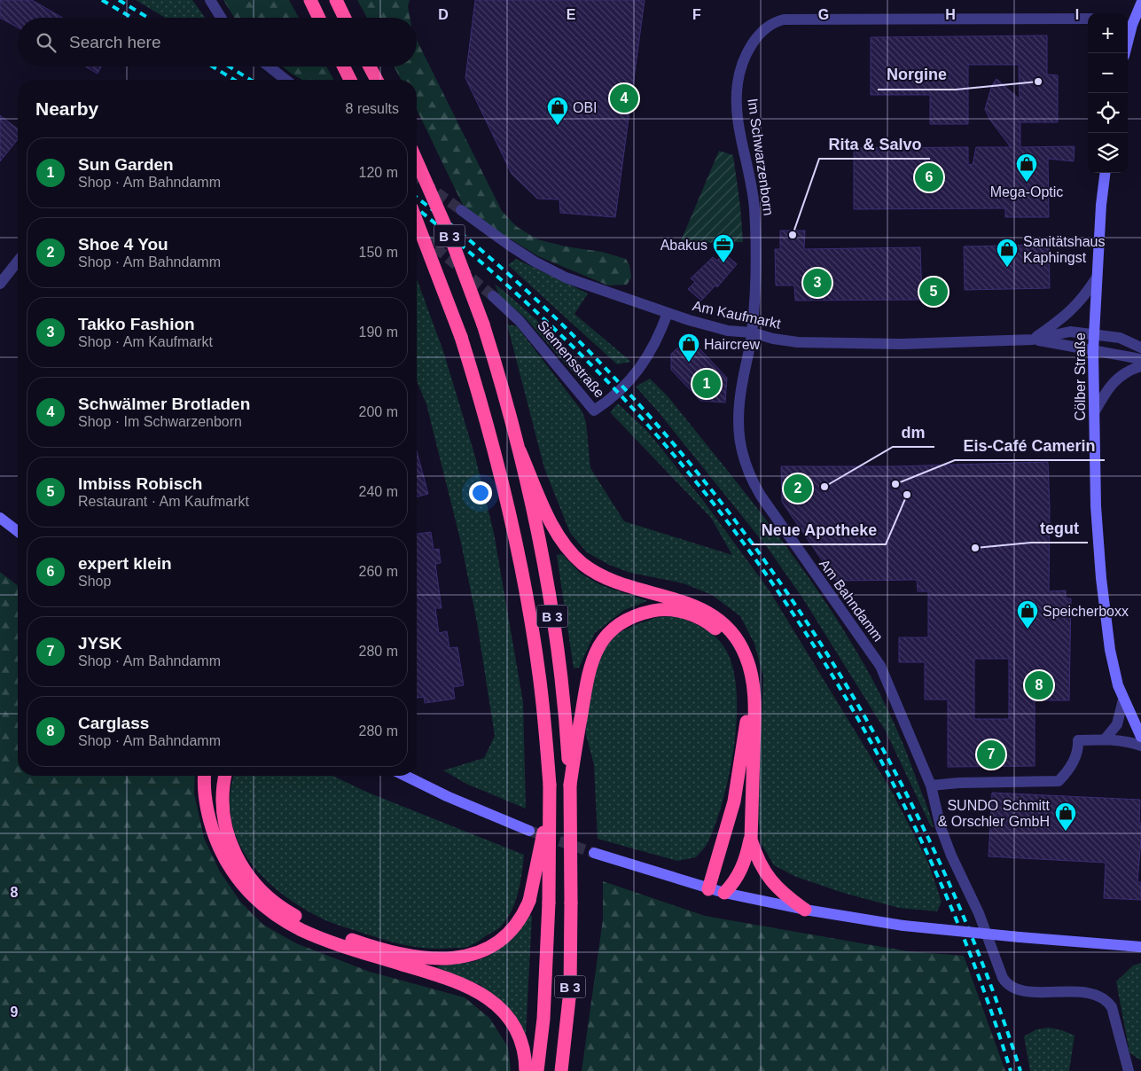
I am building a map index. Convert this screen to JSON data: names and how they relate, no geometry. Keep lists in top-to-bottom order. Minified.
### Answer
{"streets":{"highway":["B 3"],"main road":["Cölber Straße"],"street":["Im Schwarzenborn","Am Kaufmarkt","Siemensstraße","Am Bahndamm"]},"crossings":[["Im Schwarzenborn","Am Kaufmarkt"],["Im Schwarzenborn","Am Bahndamm"],["Am Kaufmarkt","Siemensstraße"],["Am Kaufmarkt","Cölber Straße"],["Am Kaufmarkt","Am Bahndamm"]],"places":{"other":["Norgine","Rita & Salvo","Eis-Café Camerin","dm","Neue Apotheke","tegut"],"shop":["OBI","Mega-Optic","Sanitätshaus Kaphingst","Haircrew","Speicherboxx","SUNDO Schmitt & Orschler GmbH"],"office":["Abakus"]},"page":{"map_buttons":["+","−"],"search":"Search here","heading":["Nearby","8 results"],"pins":["4","6","3","5","1","2","8","7"],"list":[{"mark":"1","name":"Sun Garden","note":"Shop · Am Bahndamm","value":"120 m"},{"mark":"2","name":"Shoe 4 You","note":"Shop · Am Bahndamm","value":"150 m"},{"mark":"3","name":"Takko Fashion","note":"Shop · Am Kaufmarkt","value":"190 m"},{"mark":"4","name":"Schwälmer Brotladen","note":"Shop · Im Schwarzenborn","value":"200 m"},{"mark":"5","name":"Imbiss Robisch","note":"Restaurant · Am Kaufmarkt","value":"240 m"},{"mark":"6","name":"expert klein","note":"Shop","value":"260 m"},{"mark":"7","name":"JYSK","note":"Shop · Am Bahndamm","value":"280 m"},{"mark":"8","name":"Carglass","note":"Shop · Am Bahndamm","value":"280 m"}]},"grid":{"columns":["D","E","F","G","H","I"],"rows":["8","9"]}}
